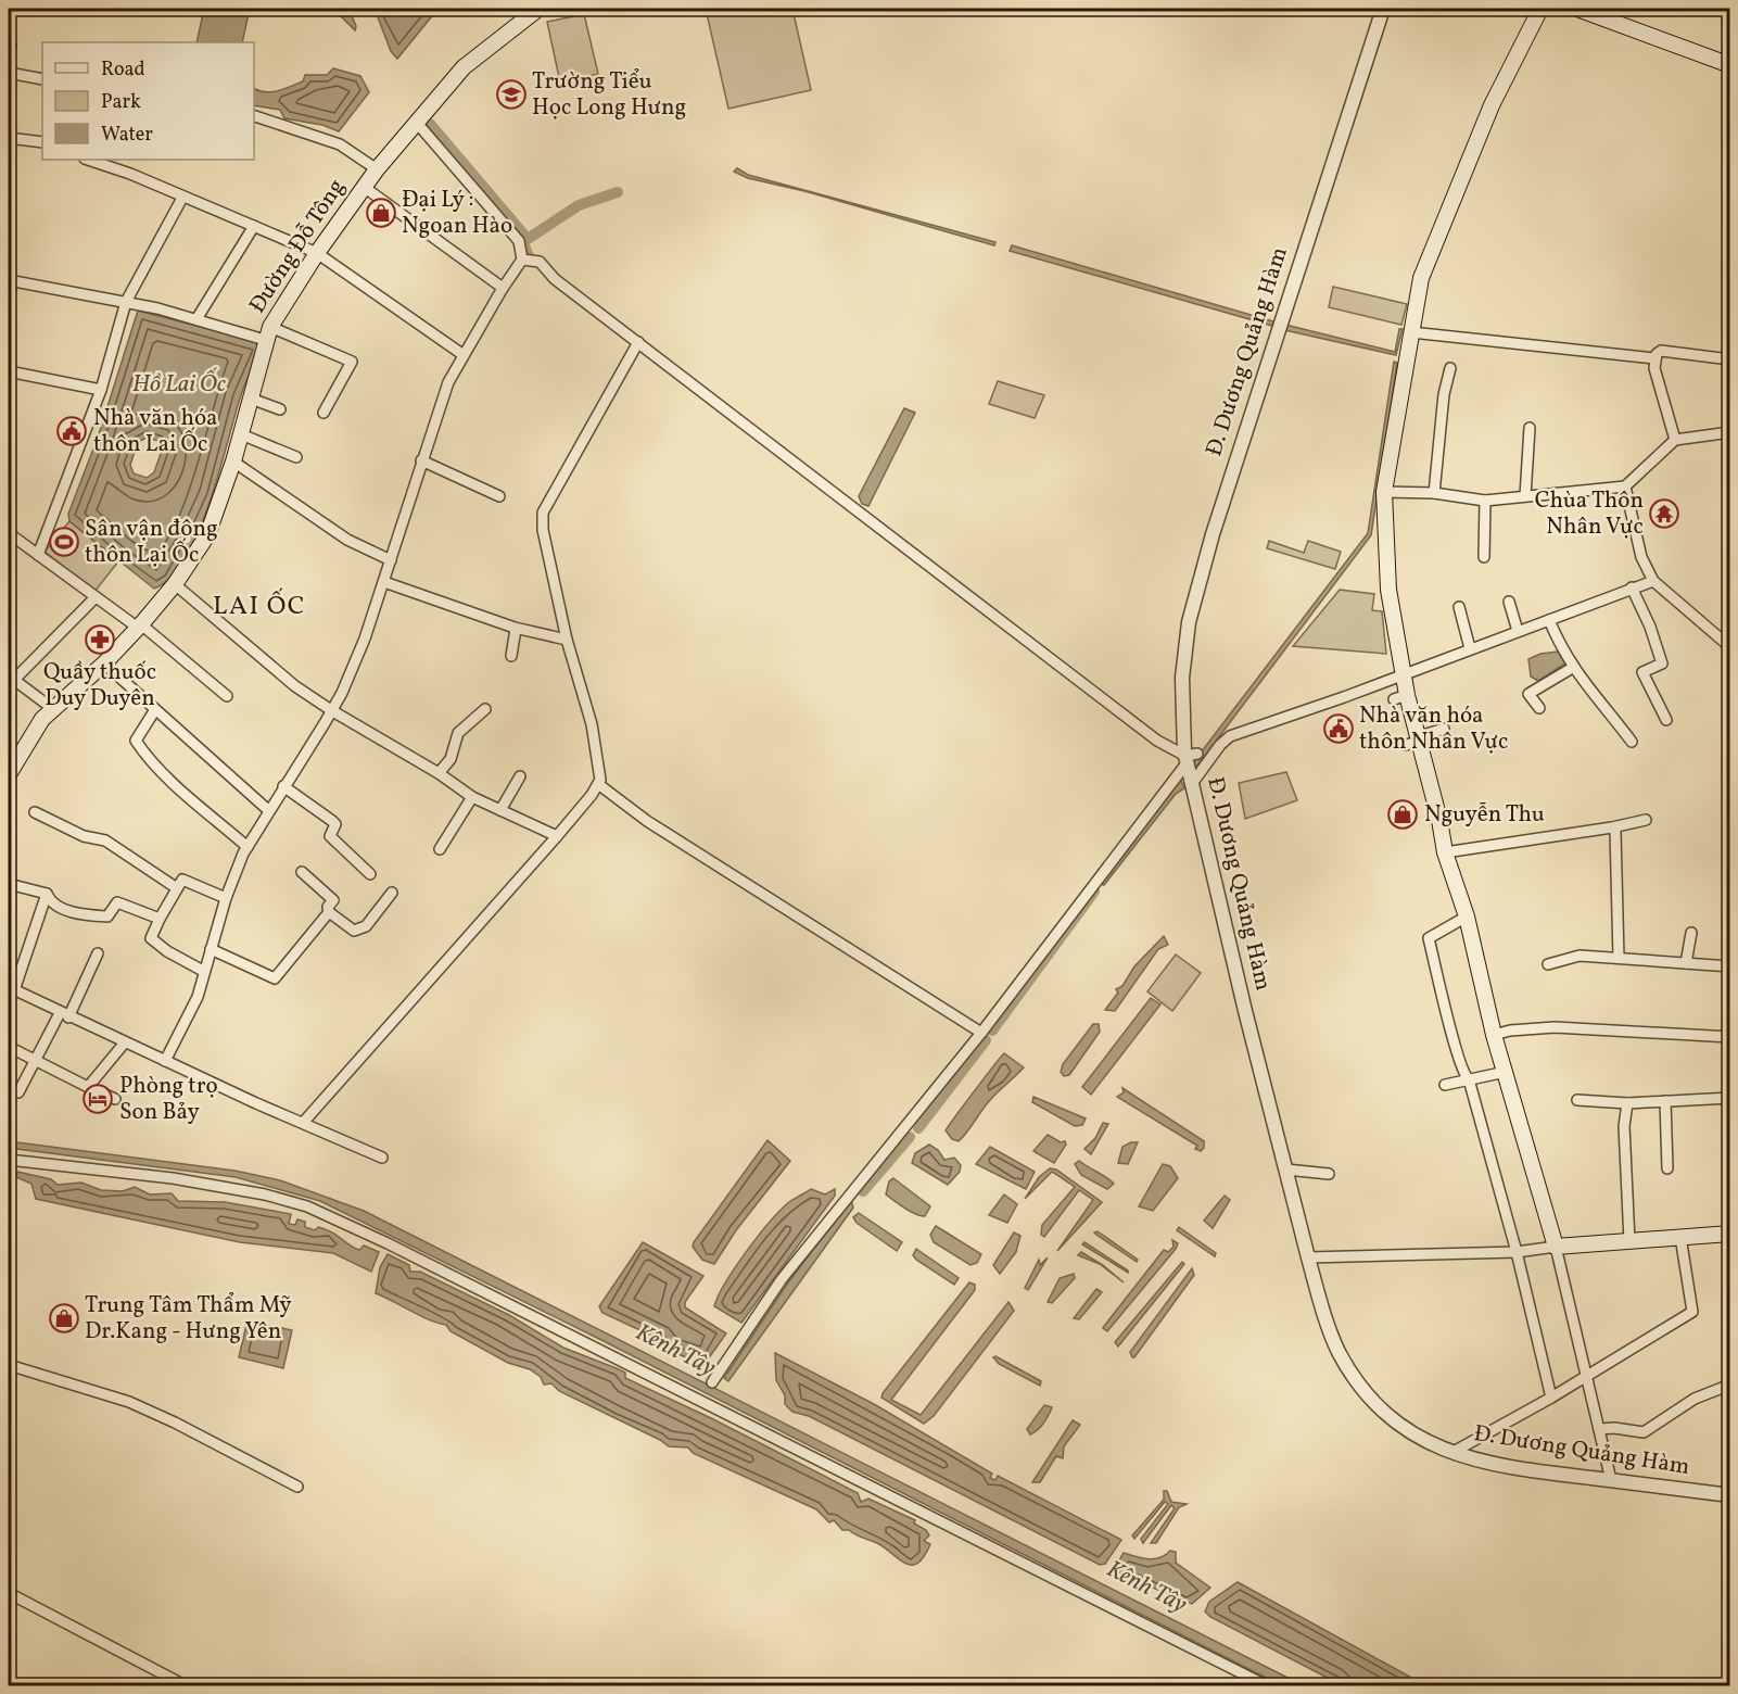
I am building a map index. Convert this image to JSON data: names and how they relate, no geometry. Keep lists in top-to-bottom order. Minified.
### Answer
{"streets":{"main road":["Đường Đỗ Tông"],"street":["Đ. Dương Quảng Hàm"]},"districts":["LAI ỐC"],"water":["Hồ Lai Ốc","Kênh Tây"],"places":{"school or university":["Trường Tiểu Học Long Hưng"],"shop":["Đại Lý : Ngoan Hào","Nguyễn Thu","Trung Tâm Thẩm Mỹ Dr.Kang - Hưng Yên"],"public building":["Nhà văn hóa thôn Lai Ốc","Nhà văn hóa thôn Nhân Vực"],"temple":["Chùa Thôn Nhân Vực"],"sports":["Sân vận động thôn Lại Ốc"],"pharmacy":["Quầy thuốc Duy Duyên"],"hotel":["Phòng trọ Son Bảy"]},"legend":["Road","Park","Water"]}
